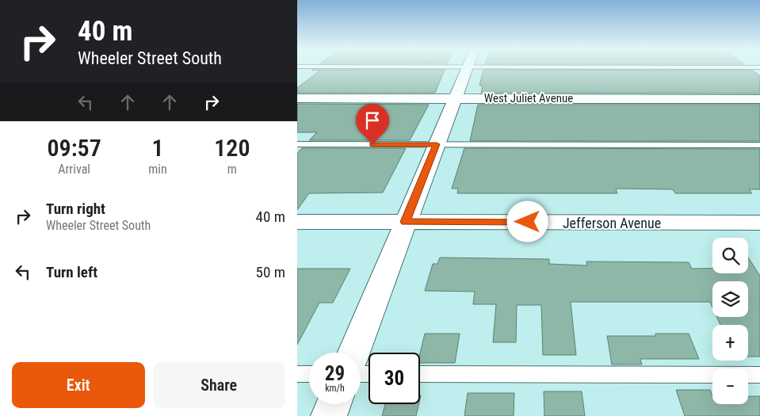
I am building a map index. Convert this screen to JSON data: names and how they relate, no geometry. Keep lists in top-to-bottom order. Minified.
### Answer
{"streets":{"street":["West Juliet Avenue","Jefferson Avenue"]},"page":{"turn":["40 m","Wheeler Street South"],"eta":["09:57","Arrival","1","min","120","m"],"list":[{"name":"Turn right","note":"Wheeler Street South","value":"40 m"},{"name":"Turn left","value":"50 m"}],"map_buttons":["+","−"],"speed":"29 km/h","limit":"30","buttons":["Exit","Share"]}}
